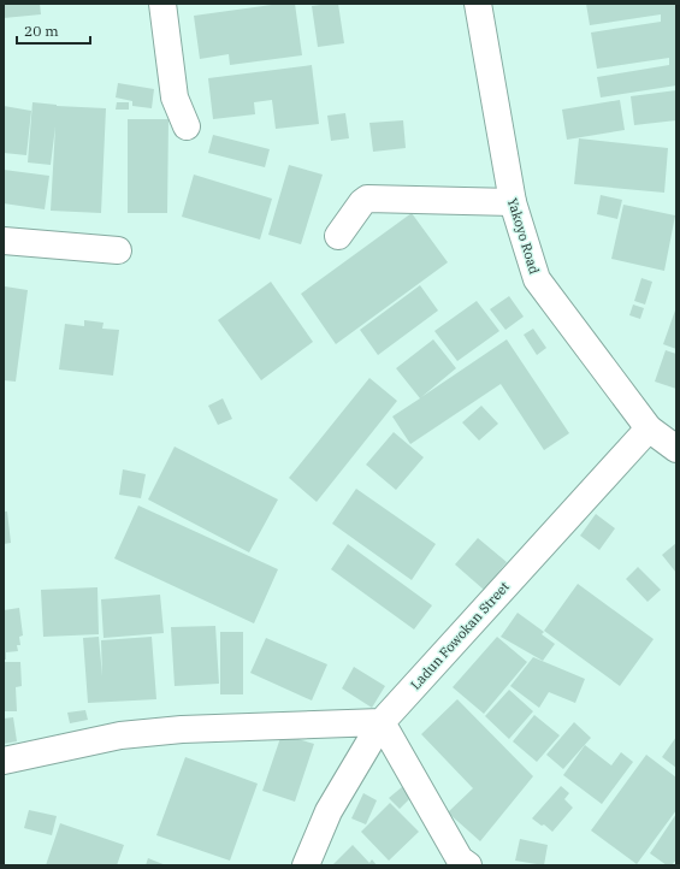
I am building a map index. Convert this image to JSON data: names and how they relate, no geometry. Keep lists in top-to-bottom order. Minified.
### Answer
{"streets":{"street":["Yakoyo Road","Ladun Fowokan Street"]},"crossings":[["Yakoyo Road","Ladun Fowokan Street"]],"scale_bar":"20 m"}
